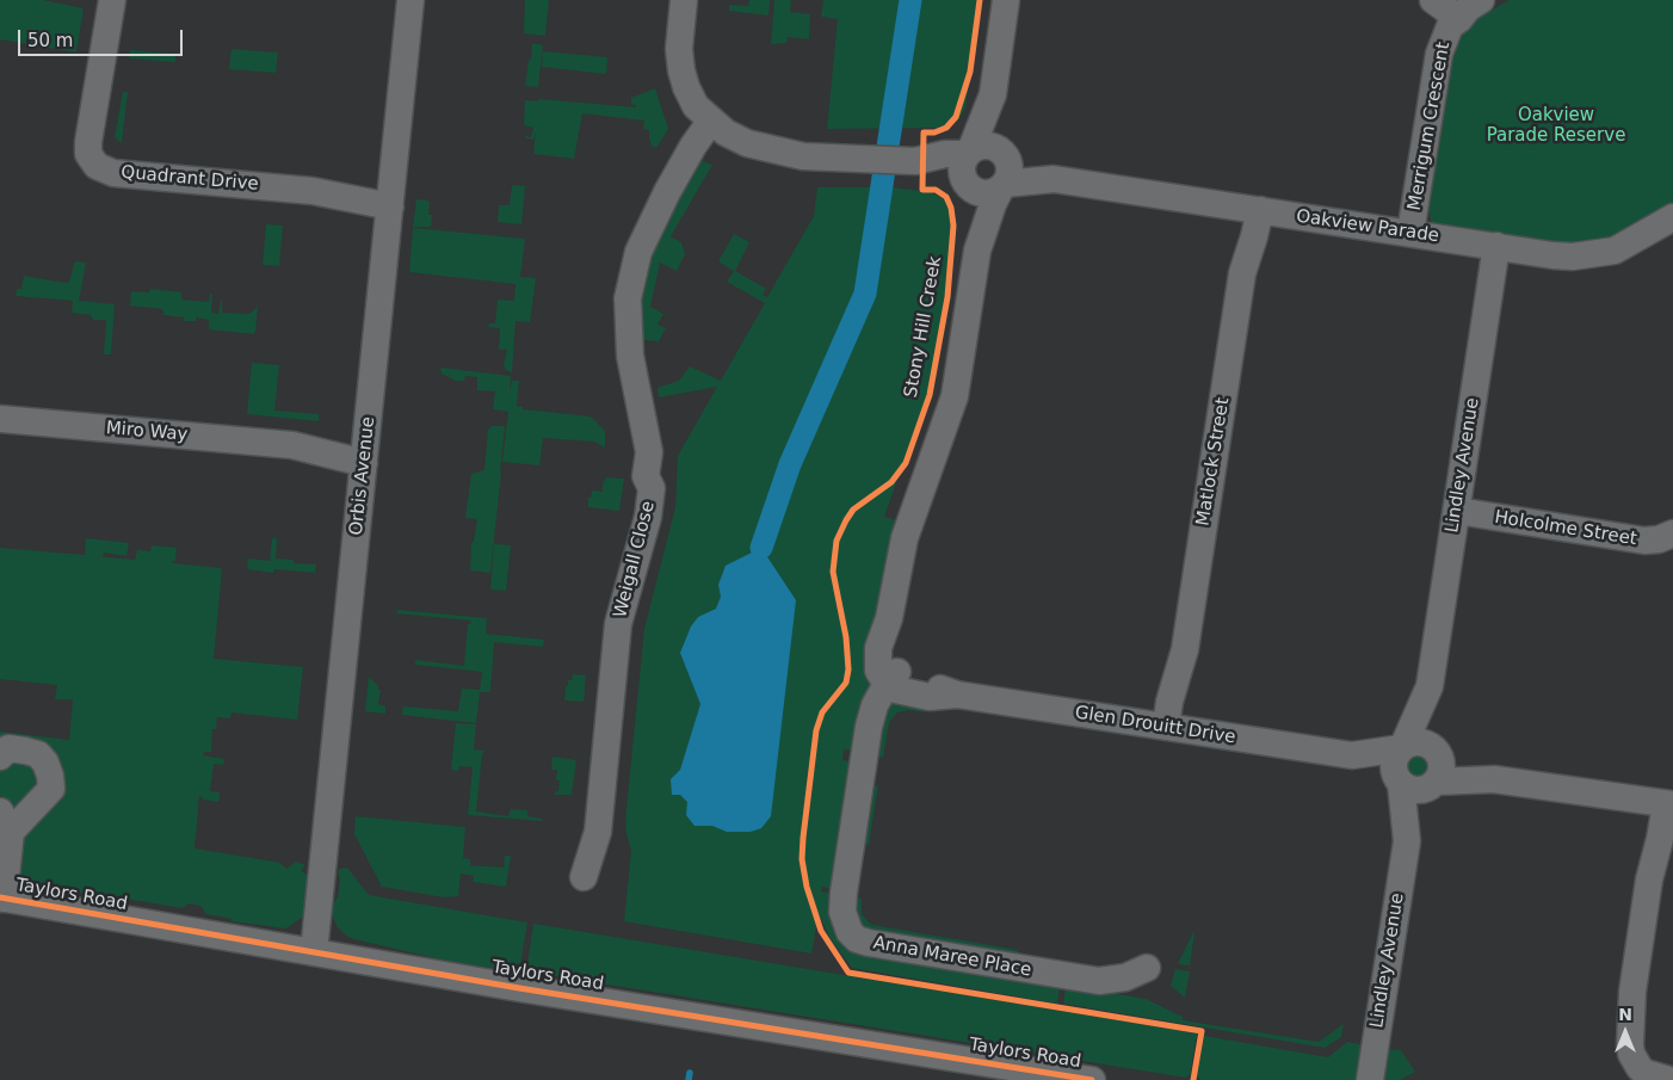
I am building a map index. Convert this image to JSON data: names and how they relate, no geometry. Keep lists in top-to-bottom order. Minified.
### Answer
{"streets":{"street":["Merrigum Crescent","Quadrant Drive","Oakview Parade","Miro Way","Matlock Street","Lindley Avenue","Orbis Avenue","Holcolme Street","Weigall Close","Glen Drouitt Drive","Taylors Road","Anna Maree Place"],"cycle path":["Stony Hill Creek"]},"crossings":[["Merrigum Crescent","Oakview Parade"],["Quadrant Drive","Orbis Avenue"],["Oakview Parade","Matlock Street"],["Oakview Parade","Lindley Avenue"],["Miro Way","Orbis Avenue"],["Matlock Street","Glen Drouitt Drive"],["Lindley Avenue","Holcolme Street"],["Lindley Avenue","Glen Drouitt Drive"],["Orbis Avenue","Taylors Road"],["Glen Drouitt Drive","Anna Maree Place"]],"parks":["Oakview Parade Reserve"],"scale_bar":"50 m","north":"top"}
